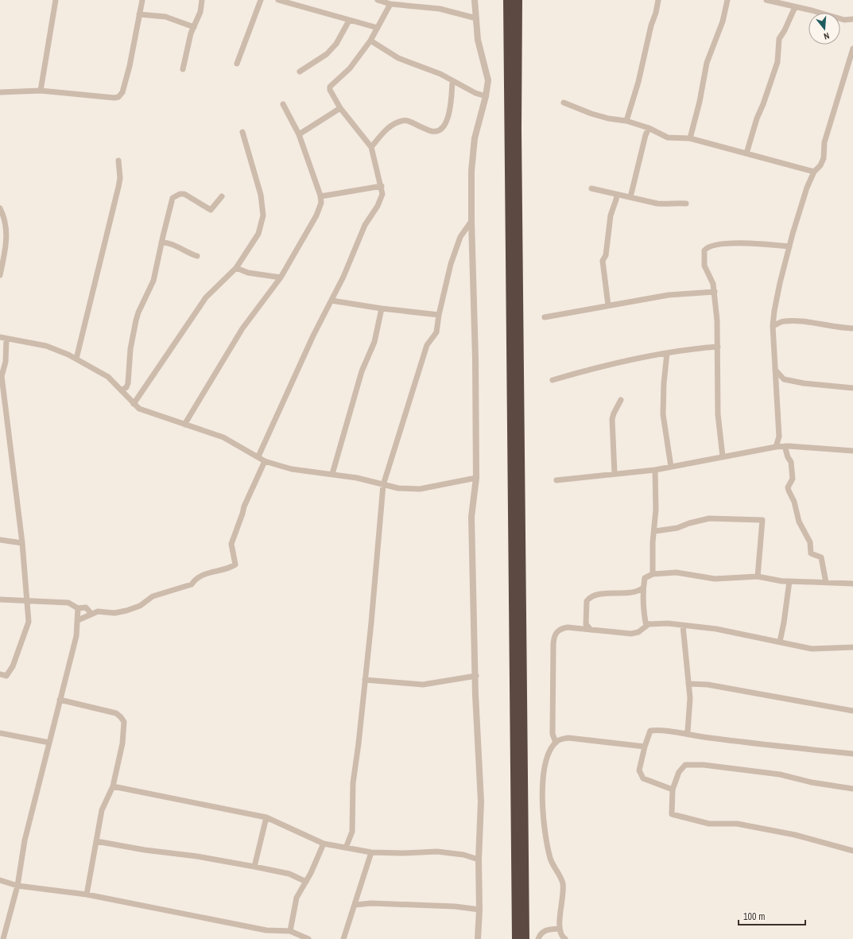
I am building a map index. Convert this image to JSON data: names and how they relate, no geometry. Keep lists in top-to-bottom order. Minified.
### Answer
{"scale_bar":"100 m","north":"bottom"}
